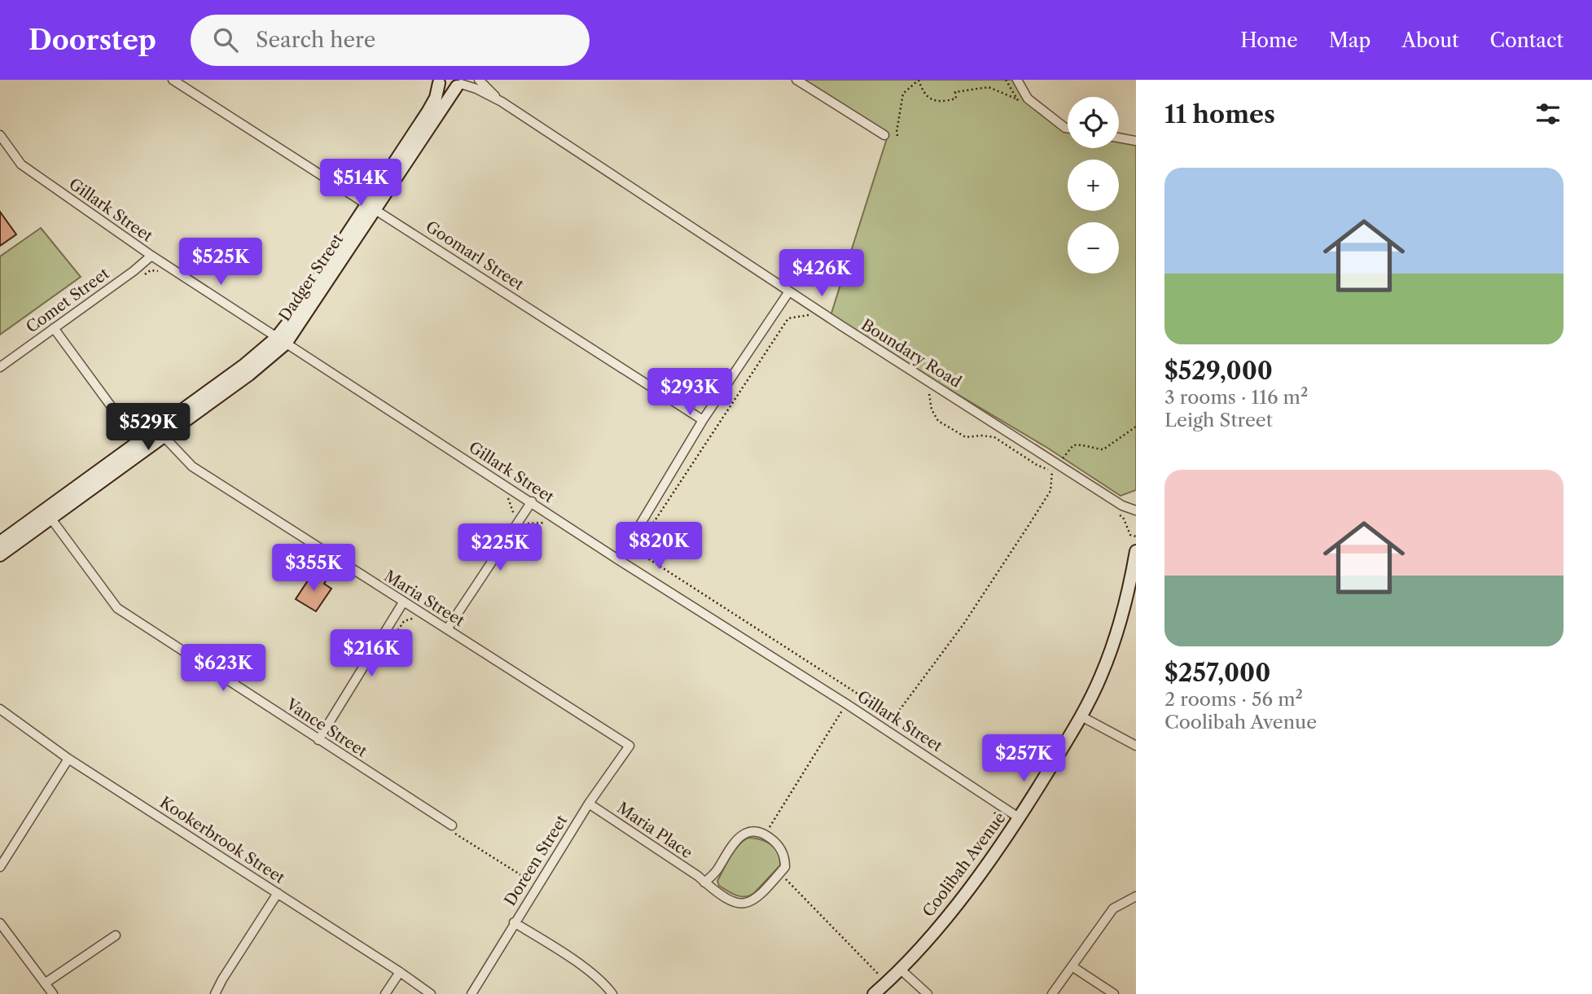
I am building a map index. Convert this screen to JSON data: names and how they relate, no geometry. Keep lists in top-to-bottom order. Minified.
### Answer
{"streets":{"street":["Gillark Street","Goomarl Street","Dadger Street","Comet Street","Boundary Road","Maria Street","Vance Street","Maria Place","Kookerbrook Street","Doreen Street","Coolibah Avenue"]},"crossings":[["Gillark Street","Dadger Street"],["Gillark Street","Comet Street"],["Gillark Street","Coolibah Avenue"],["Goomarl Street","Dadger Street"],["Dadger Street","Boundary Road"],["Dadger Street","Maria Street"],["Dadger Street","Vance Street"],["Maria Street","Doreen Street"],["Maria Place","Doreen Street"]],"page":{"header":"Doorstep","search":"Search here","nav":["Home","Map","About","Contact"],"heading":"11 homes","map_buttons":["+","−"],"list":[{"name":"$529,000","note":"3 rooms · 116 m² · Leigh Street"},{"name":"$257,000","note":"2 rooms · 56 m² · Coolibah Avenue"}],"price":["$514K","$525K","$426K","$293K","$529K","$820K","$225K","$355K","$216K","$623K","$257K"]}}
